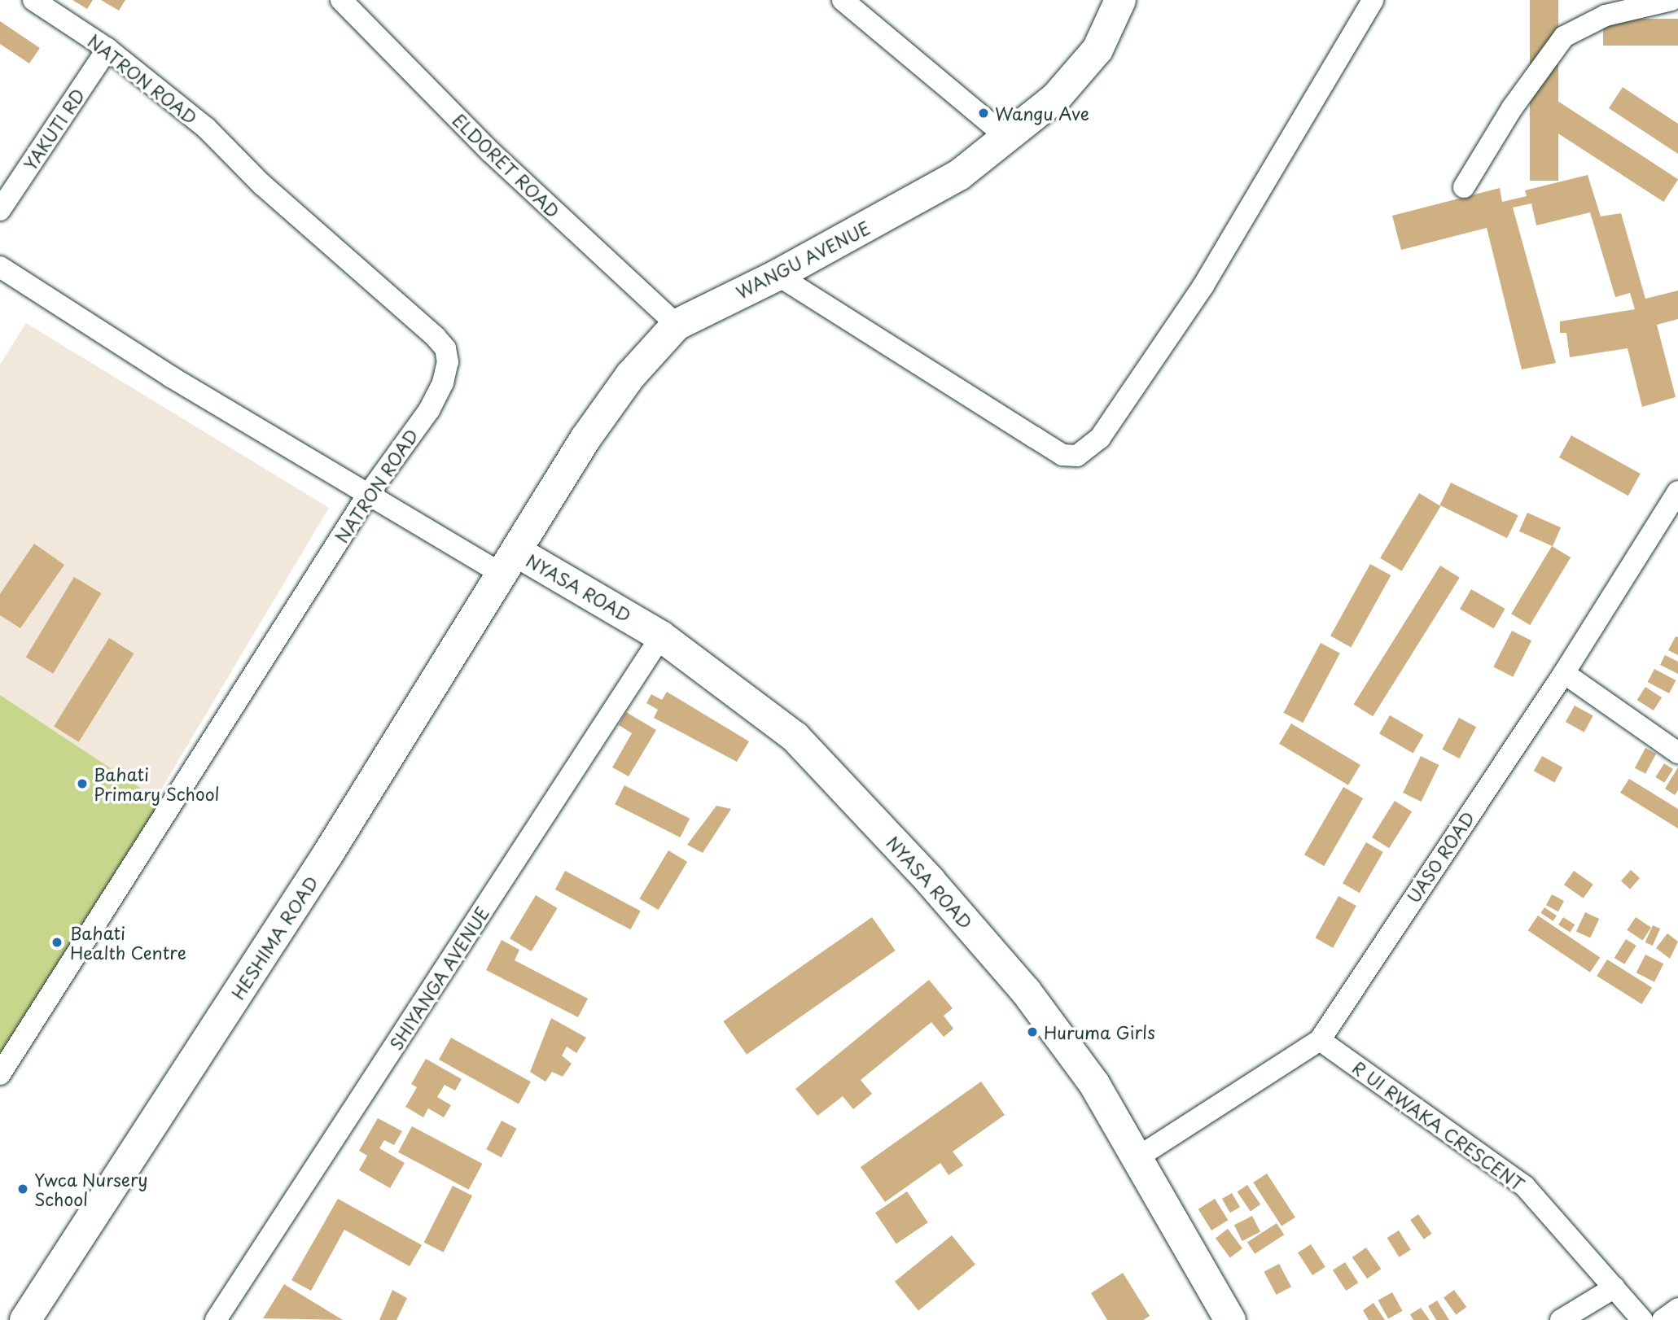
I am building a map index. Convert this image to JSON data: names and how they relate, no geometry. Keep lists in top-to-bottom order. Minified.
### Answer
{"streets":{"street":["NATRON ROAD","YAKUTI RD","ELDORET ROAD","WANGU AVENUE","NYASA ROAD","UASO ROAD","HESHIMA ROAD","SHIYANGA AVENUE","R UI RWAKA CRESCENT"]},"crossings":[["NATRON ROAD","YAKUTI RD"],["ELDORET ROAD","WANGU AVENUE"],["WANGU AVENUE","NYASA ROAD"],["WANGU AVENUE","HESHIMA ROAD"],["NYASA ROAD","UASO ROAD"],["NYASA ROAD","HESHIMA ROAD"],["NYASA ROAD","SHIYANGA AVENUE"],["UASO ROAD","R UI RWAKA CRESCENT"]],"places":["Wangu Ave","Bahati Primary School","Bahati Health Centre","Huruma Girls","Ywca Nursery School"]}
